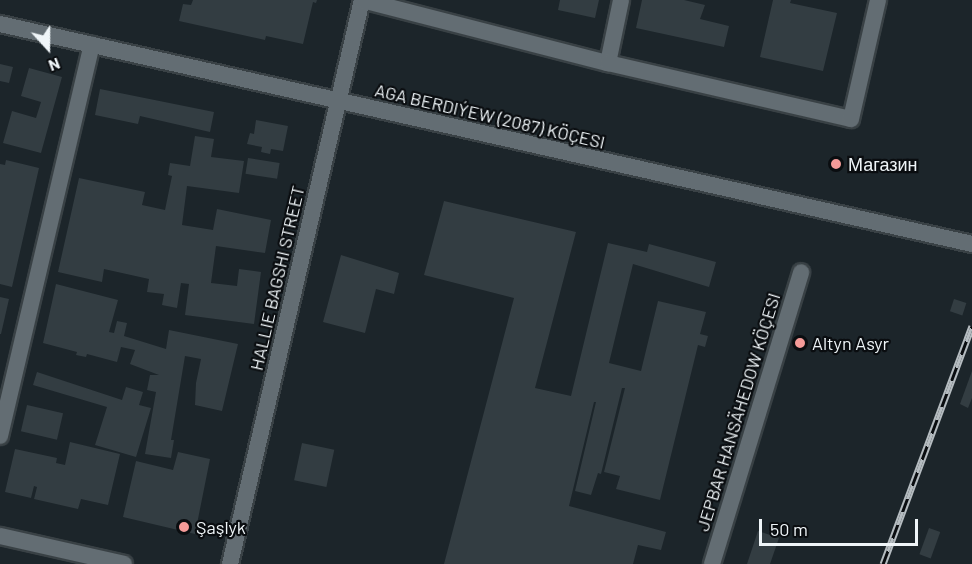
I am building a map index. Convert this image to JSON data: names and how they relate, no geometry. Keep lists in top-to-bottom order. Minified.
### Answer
{"streets":{"street":["AGA BERDIÝEW (2087) KÖÇESI","HALLIE BAGSHI STREET","JEPBAR HANSÄHEDOW KÖÇESI"]},"crossings":[["AGA BERDIÝEW (2087) KÖÇESI","HALLIE BAGSHI STREET"]],"places":["Магазин","Altyn Asyr","Şaşlyk"],"scale_bar":"50 m","north":"bottom"}
